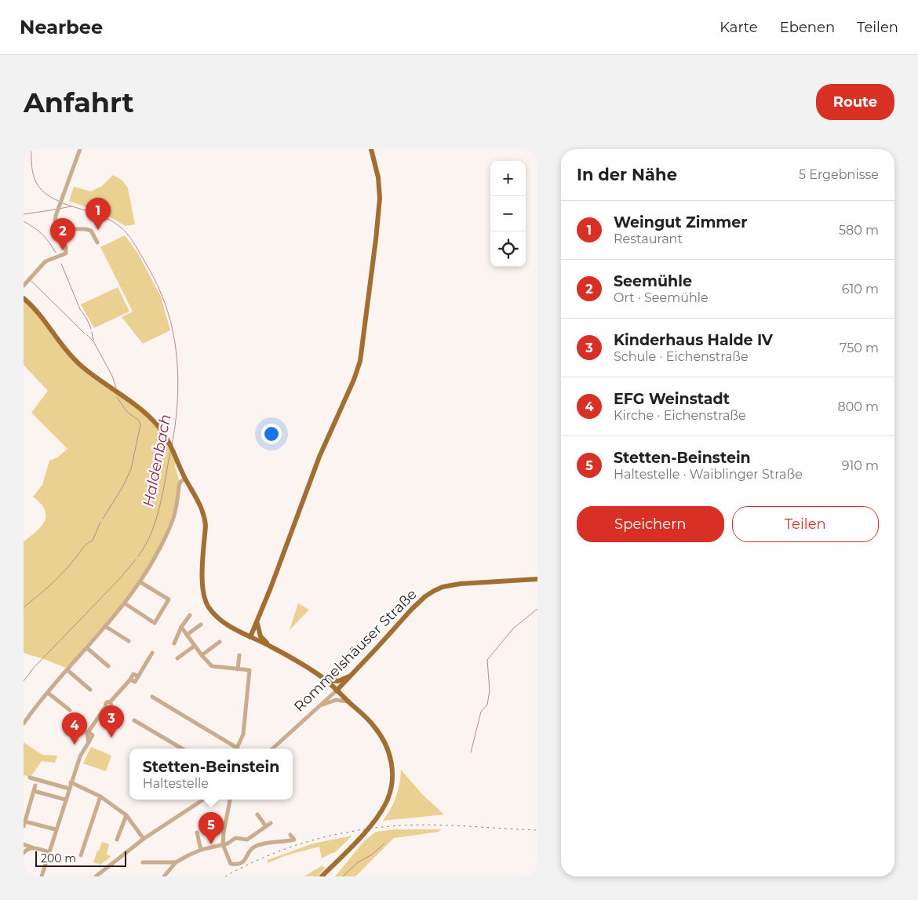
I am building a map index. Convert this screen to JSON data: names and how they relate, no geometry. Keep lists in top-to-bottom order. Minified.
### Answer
{"streets":{"main road":["Rommelshäuser Straße"]},"water":["Haldenbach"],"scale_bar":"200 m","page":{"header":"Nearbee","nav":["Karte","Ebenen","Teilen"],"buttons":["Route",["Speichern","Teilen"]],"title":"Anfahrt","heading":["In der Nähe","5 Ergebnisse"],"map_buttons":["+","−"],"pins":["1","2","3","4","5"],"list":[{"mark":"1","name":"Weingut Zimmer","note":"Restaurant","value":"580 m"},{"mark":"2","name":"Seemühle","note":"Ort · Seemühle","value":"610 m"},{"mark":"3","name":"Kinderhaus Halde IV","note":"Schule · Eichenstraße","value":"750 m"},{"mark":"4","name":"EFG Weinstadt","note":"Kirche · Eichenstraße","value":"800 m"},{"mark":"5","name":"Stetten-Beinstein","note":"Haltestelle · Waiblinger Straße","value":"910 m"}],"popup":["Stetten-Beinstein","Haltestelle"],"scale":"200 m"}}
